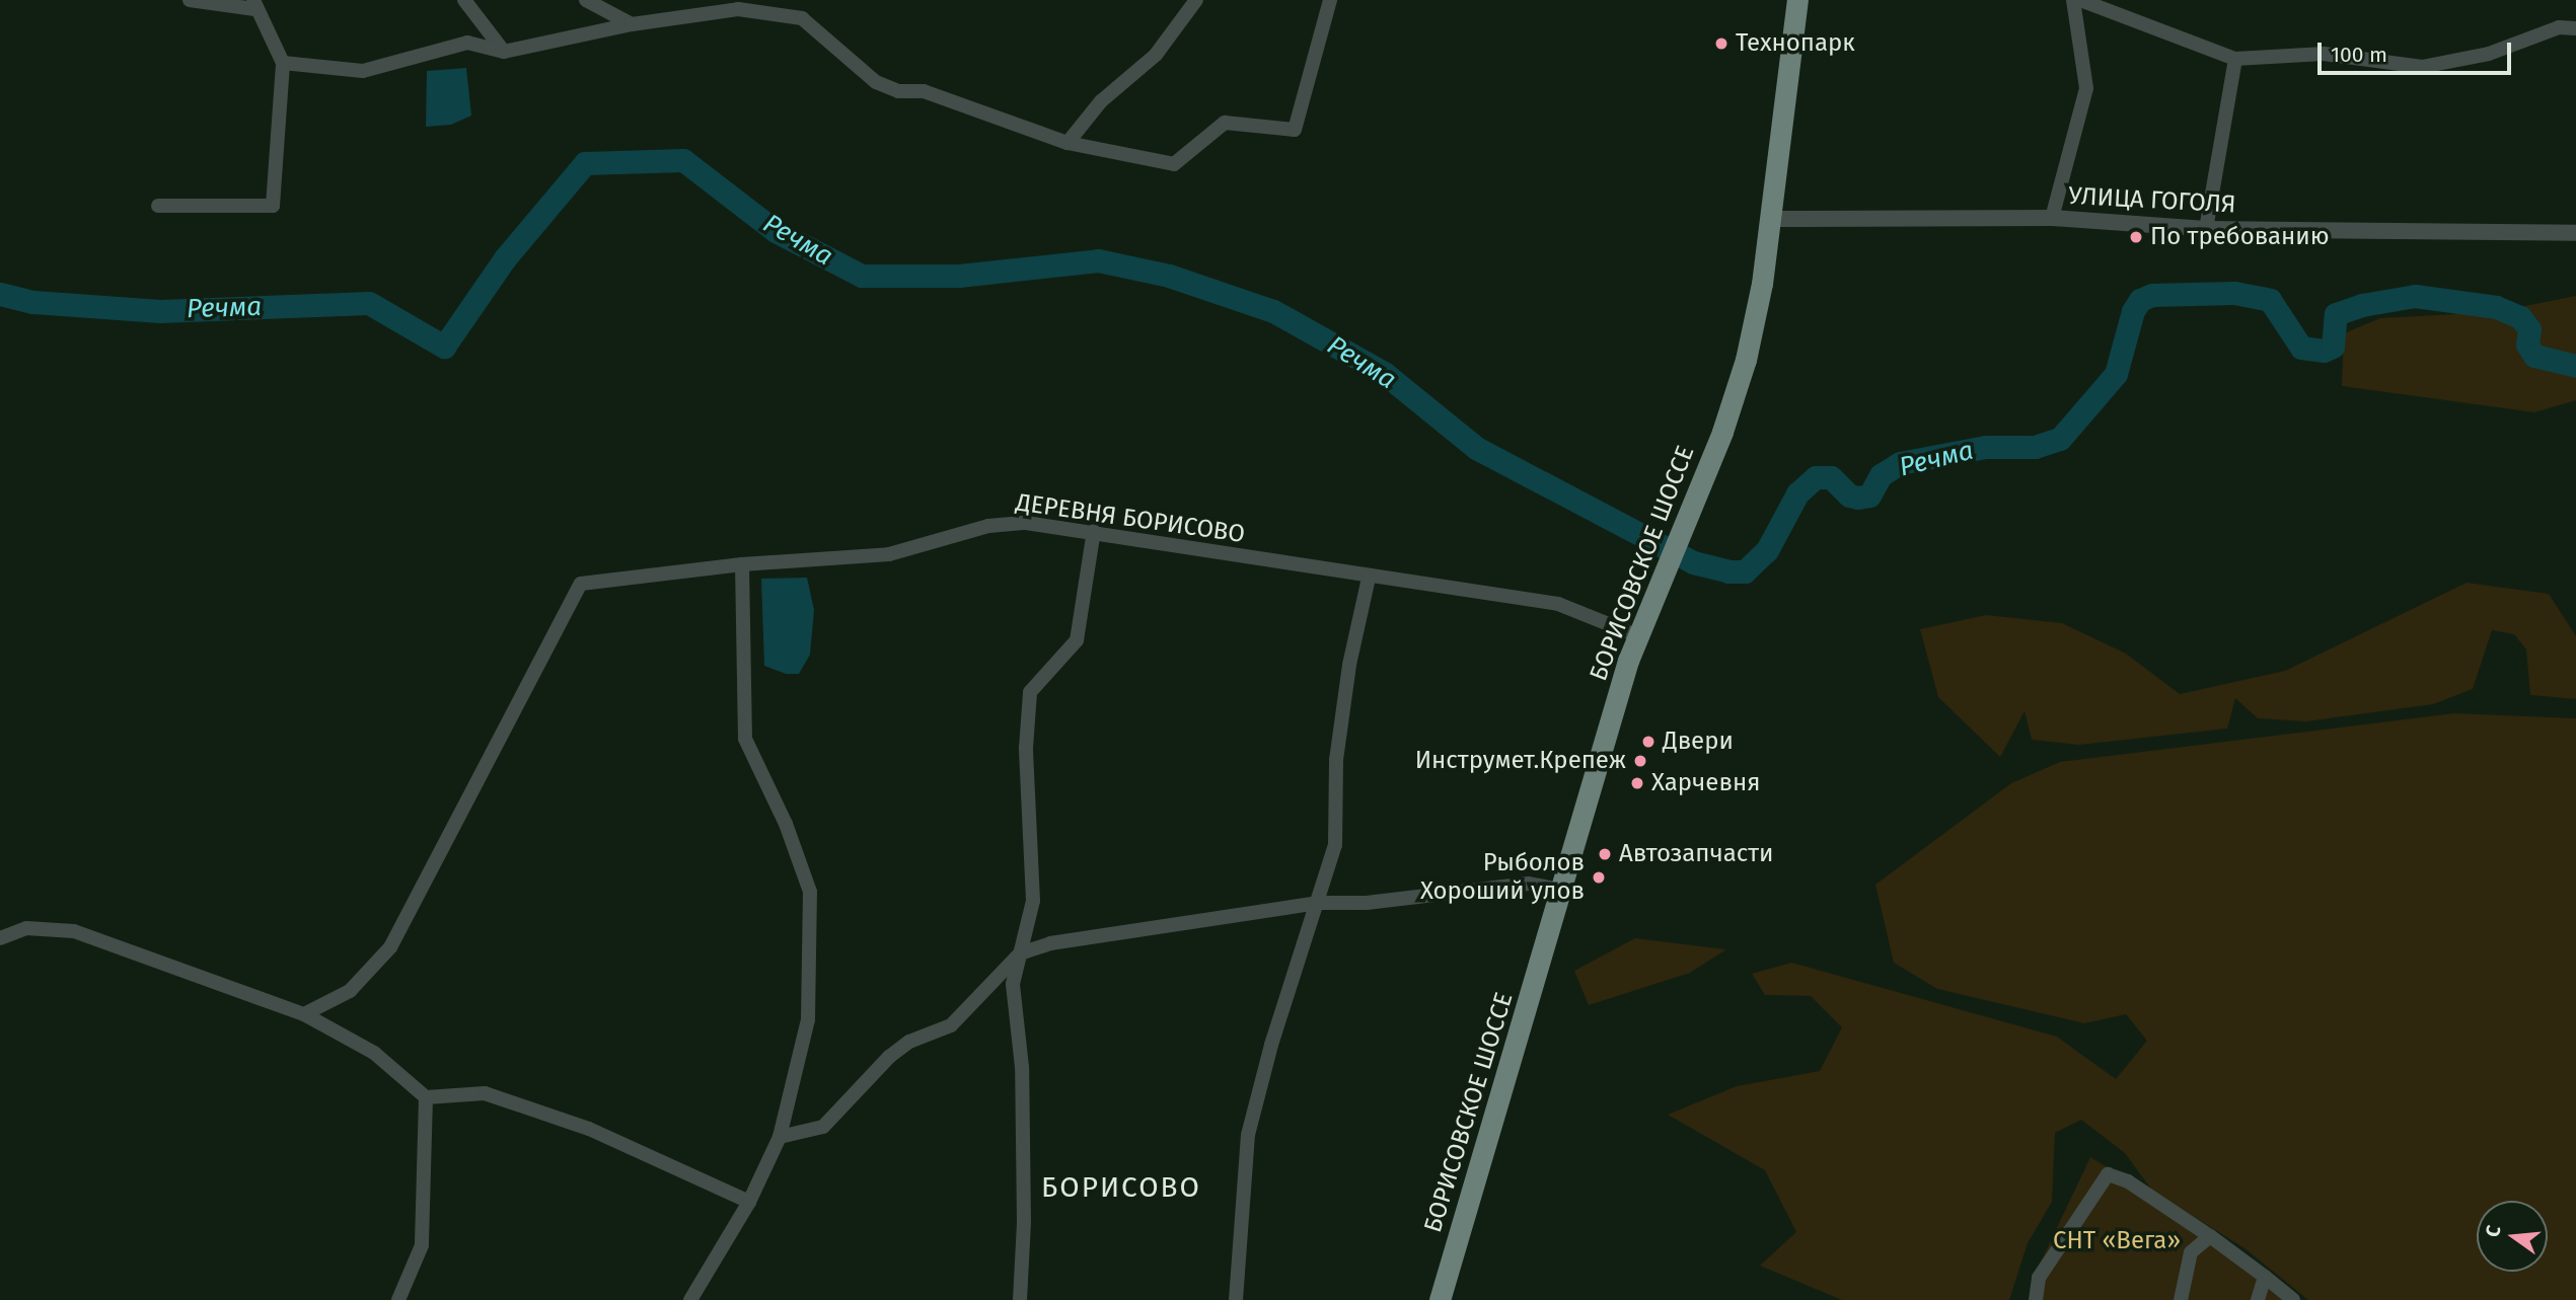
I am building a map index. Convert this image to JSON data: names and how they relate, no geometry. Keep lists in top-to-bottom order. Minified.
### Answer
{"streets":{"main road":["БОРИСОВСКОЕ ШОССЕ"],"street":["УЛИЦА ГОГОЛЯ","ДЕРЕВНЯ БОРИСОВО"]},"crossings":[["УЛИЦА ГОГОЛЯ","БОРИСОВСКОЕ ШОССЕ"],["ДЕРЕВНЯ БОРИСОВО","БОРИСОВСКОЕ ШОССЕ"]],"districts":["БОРИСОВО"],"water":["Речма"],"parks":["СНТ «Вега»"],"places":["Технопарк","По требованию","Двери","Инструмет.Крепеж","Харчевня","Автозапчасти","Рыболов Хороший улов"],"scale_bar":"100 m","north":"left"}
